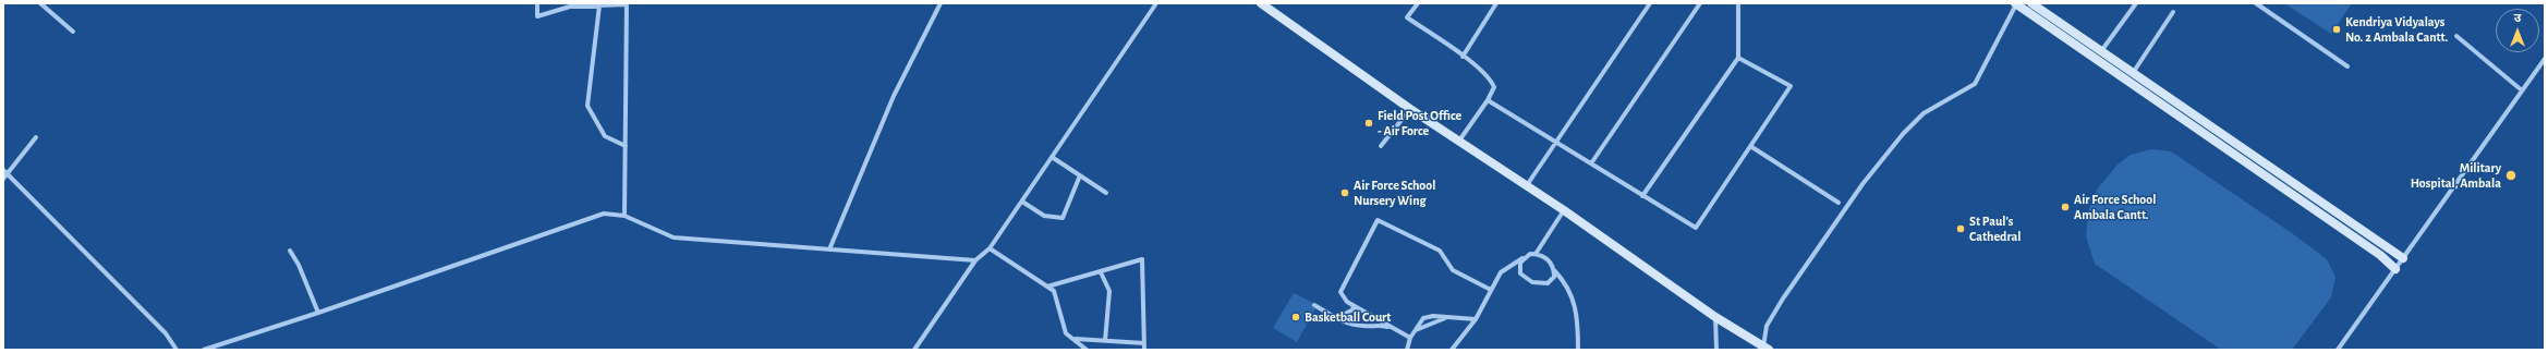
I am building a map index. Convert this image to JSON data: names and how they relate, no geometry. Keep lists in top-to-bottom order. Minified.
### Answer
{"places":["Kendriya Vidyalays No. 2 Ambala Cantt.","Field Post Office - Air Force","Military Hospital, Ambala","Air Force School Nursery Wing","Air Force School Ambala Cantt.","St Paul's Cathedral","Basketball Court"],"north":"top"}
